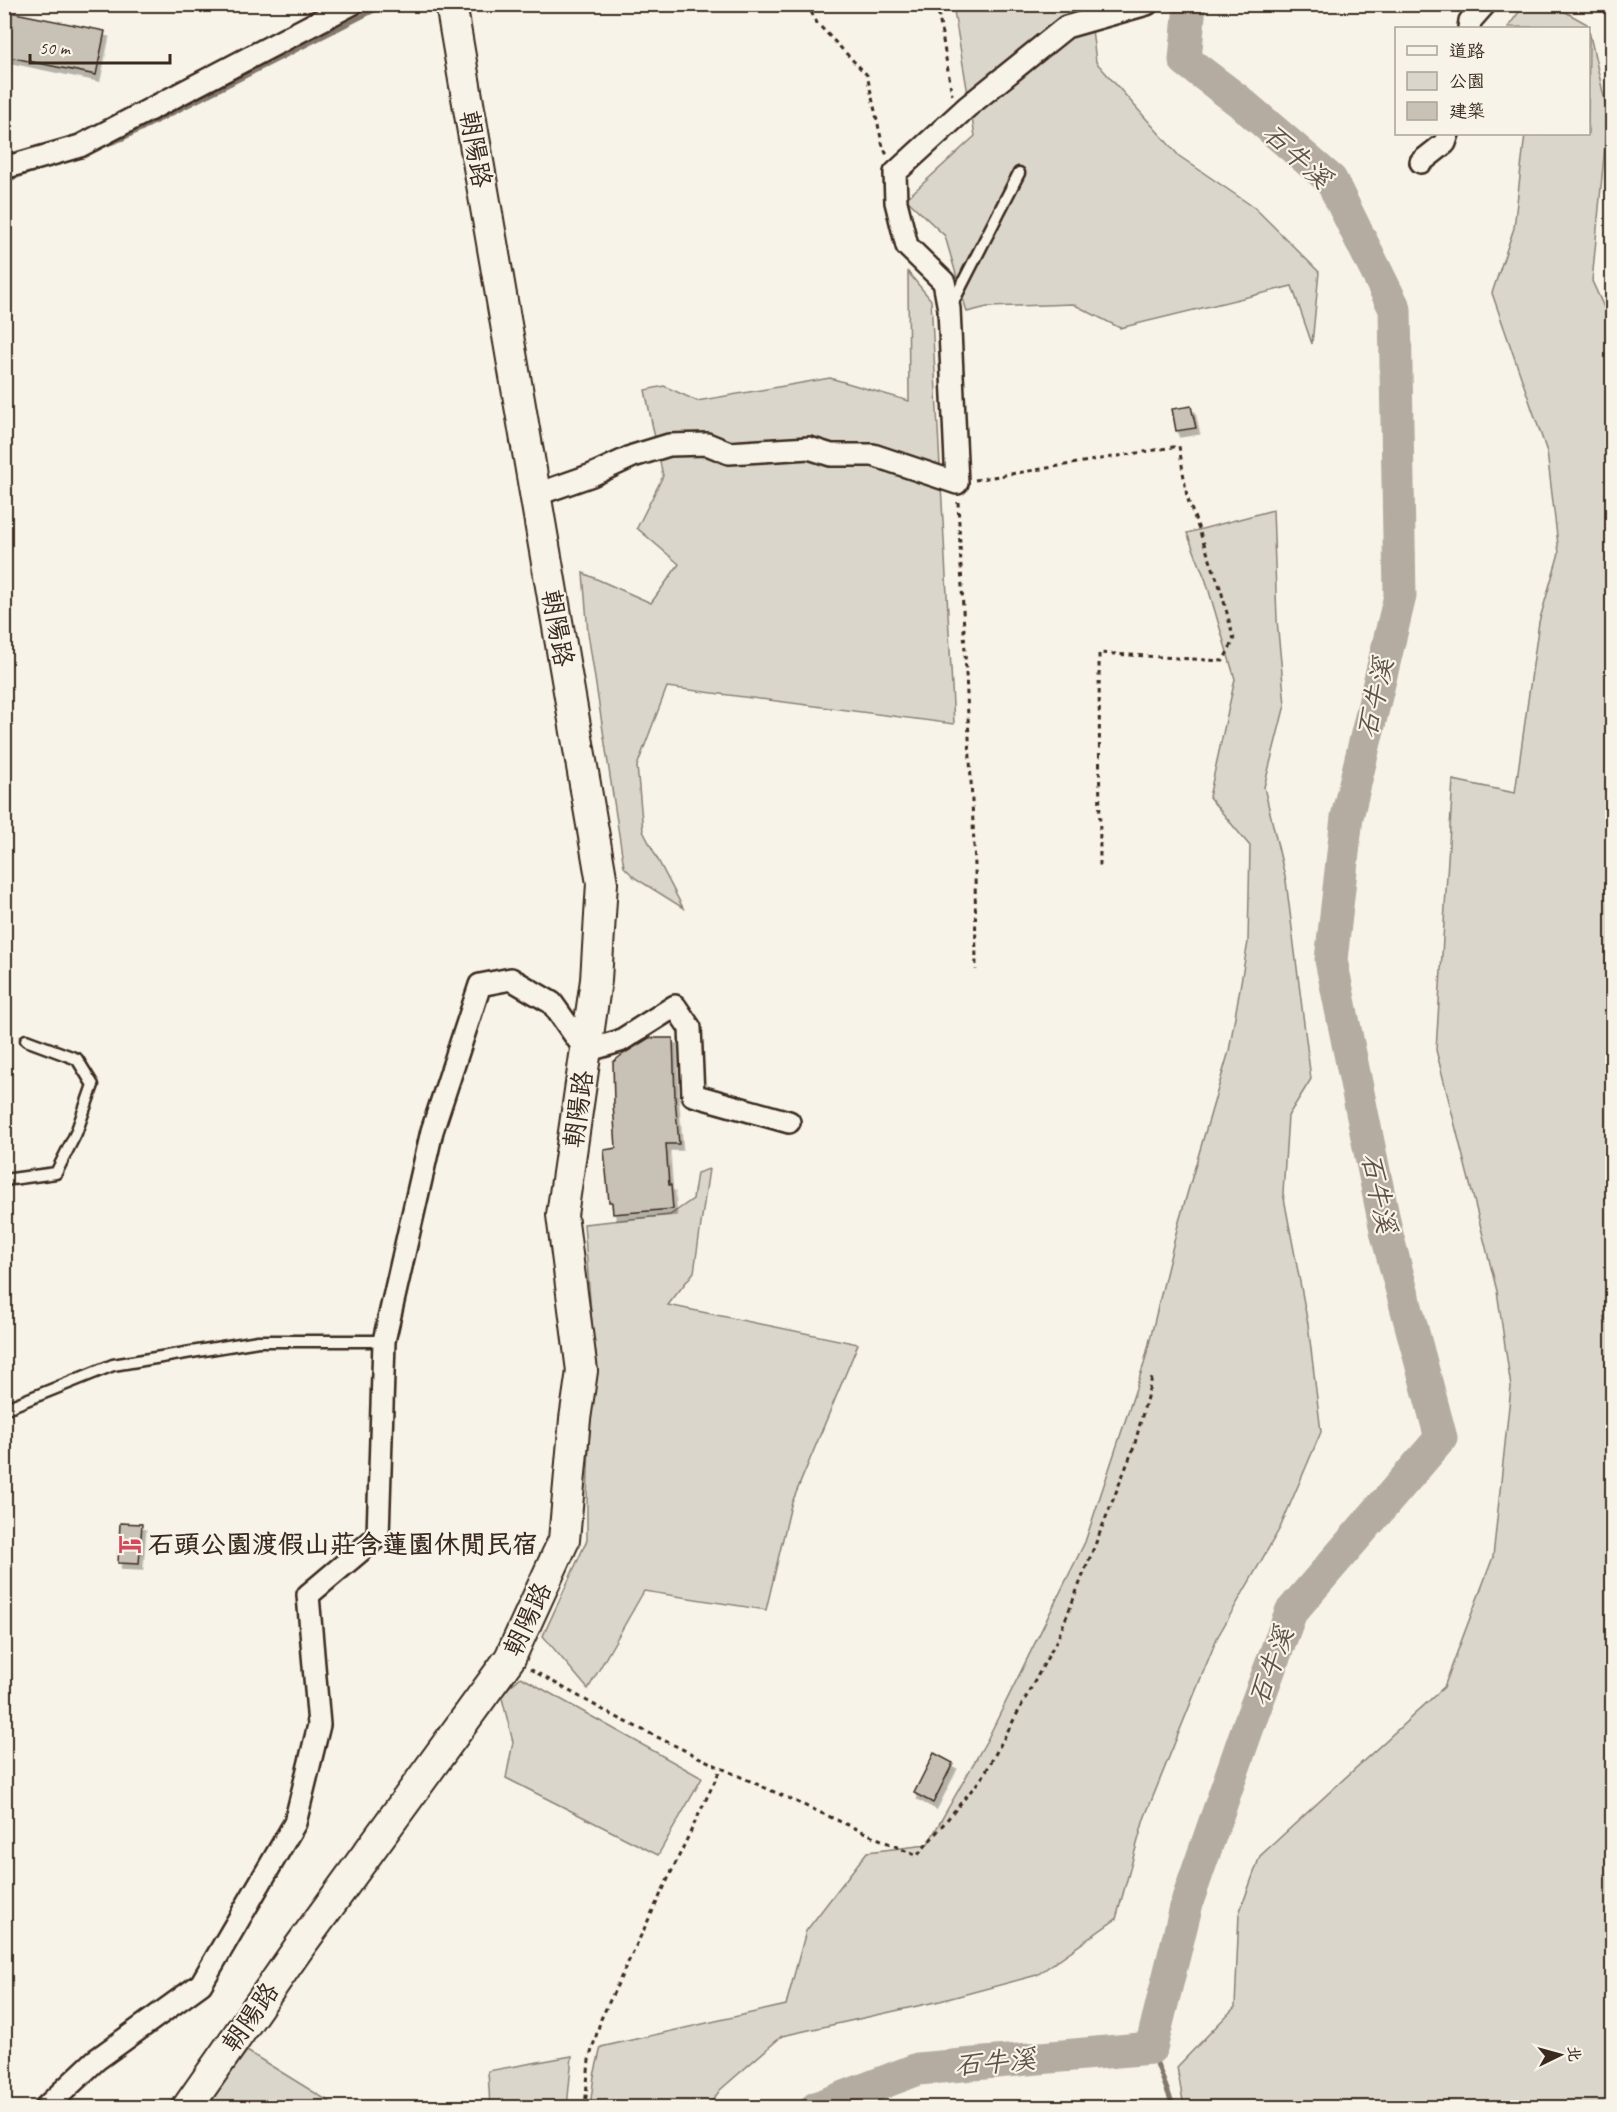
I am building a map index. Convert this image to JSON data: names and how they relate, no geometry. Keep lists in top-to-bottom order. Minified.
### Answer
{"streets":{"main road":["朝陽路"]},"water":["石牛溪"],"places":{"hotel":["石頭公園渡假山莊含蓮園休閒民宿"]},"legend":["道路","公園","建築"],"scale_bar":"50 m","north":"right"}
